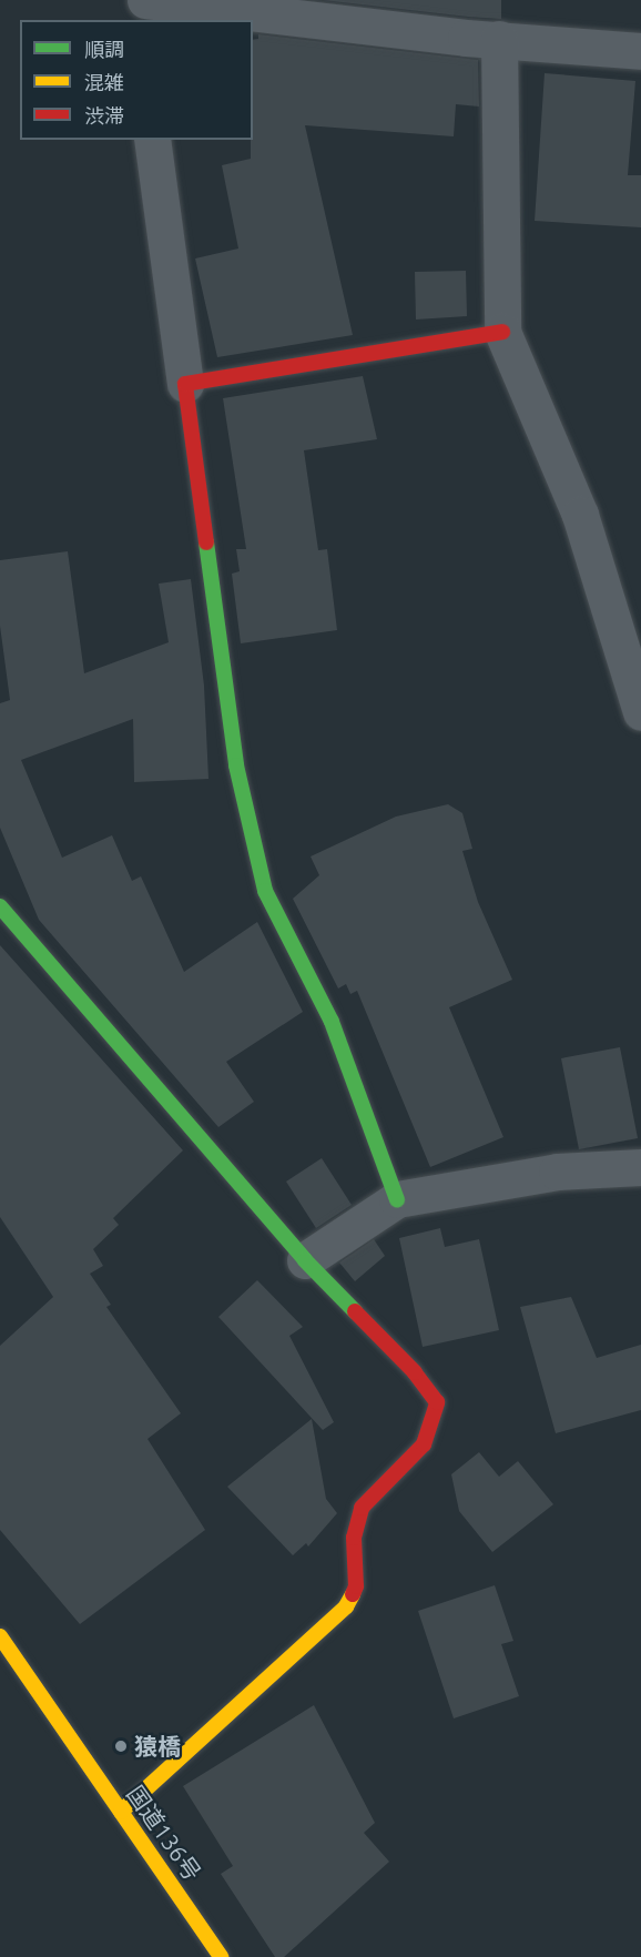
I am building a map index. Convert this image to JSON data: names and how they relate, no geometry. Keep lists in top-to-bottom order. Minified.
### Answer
{"streets":{"main road":["国道136号"]},"places":["猿橋"],"legend":["順調","混雑","渋滞"]}
